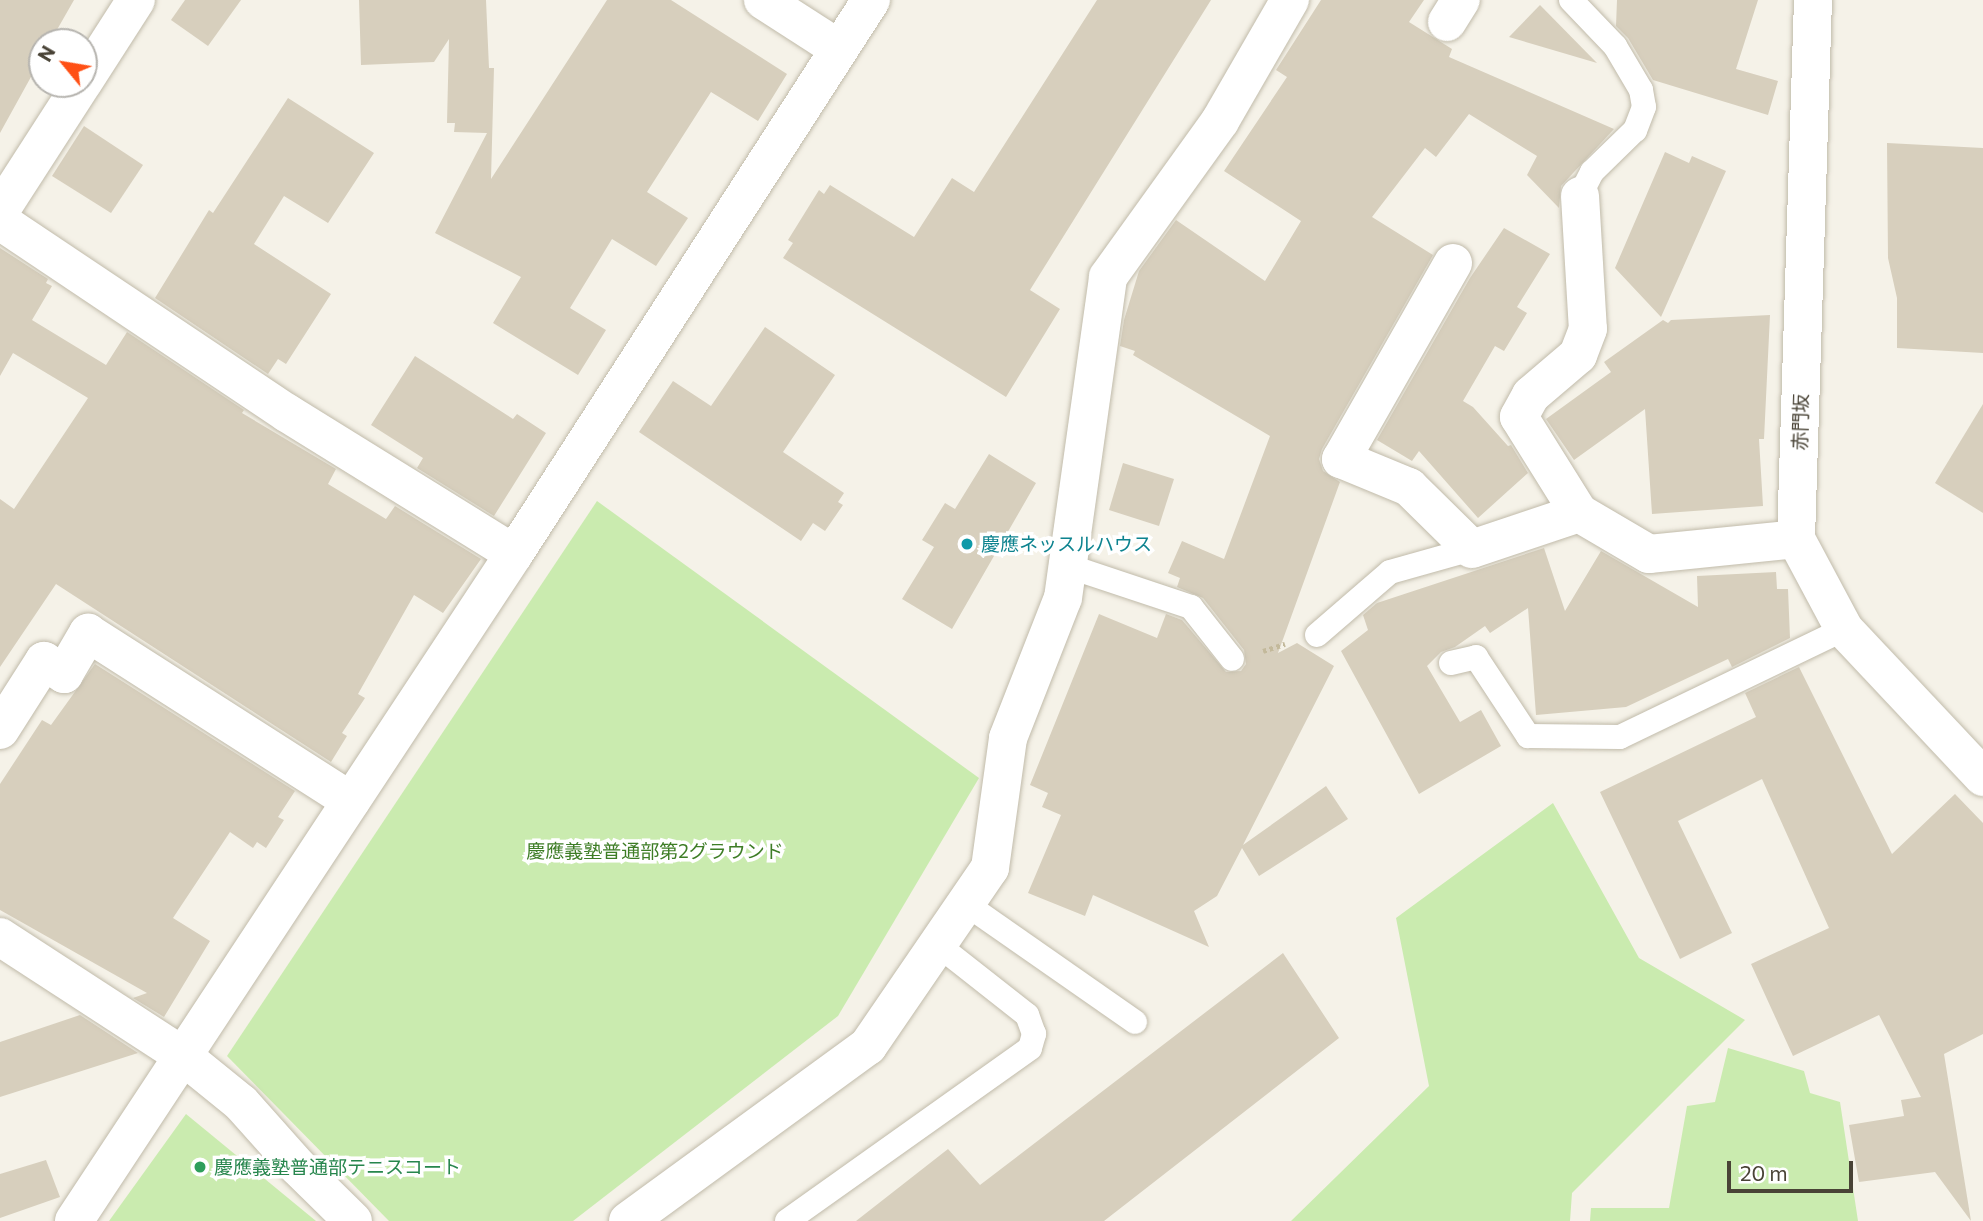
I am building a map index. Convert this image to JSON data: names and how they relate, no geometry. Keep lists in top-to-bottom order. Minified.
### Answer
{"streets":{"street":["赤門坂"]},"parks":["慶應義塾普通部第2グラウンド"],"places":["慶應ネッスルハウス","慶應義塾普通部テニスコート"],"scale_bar":"20 m","north":"top left"}
